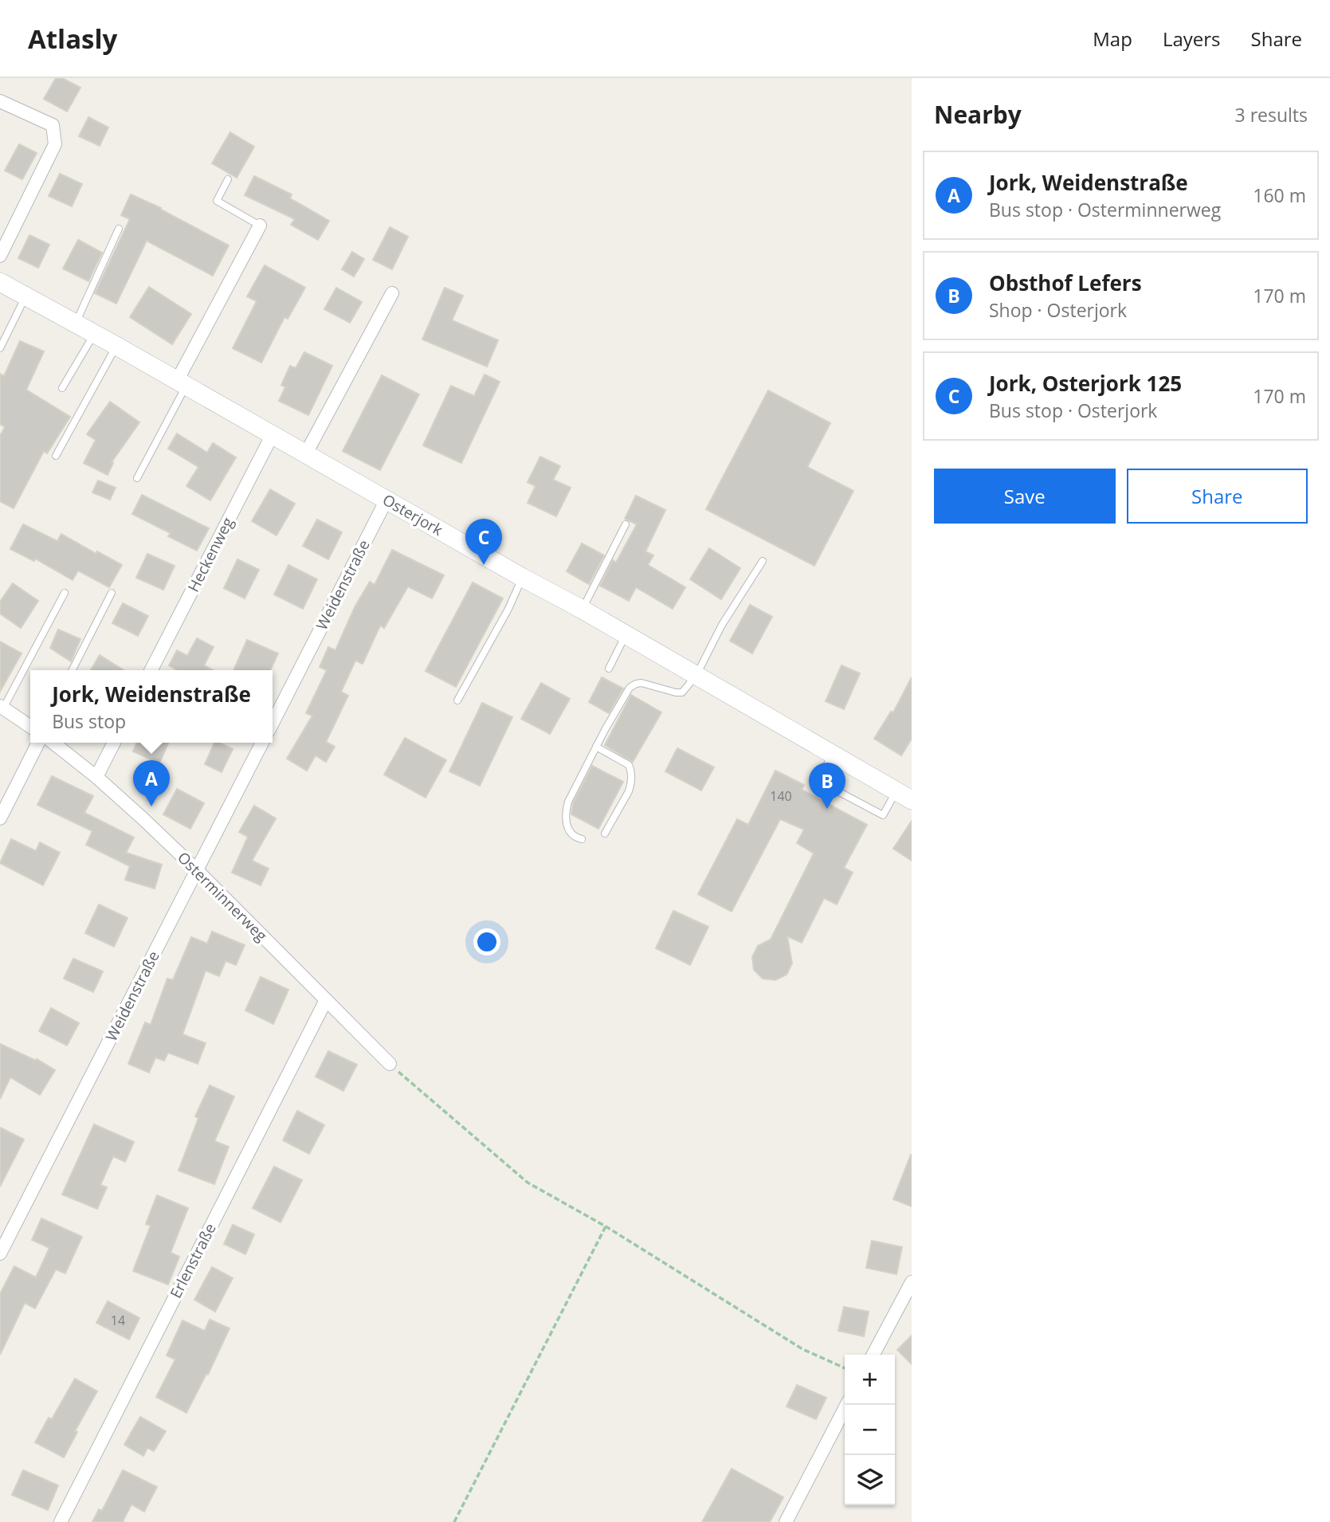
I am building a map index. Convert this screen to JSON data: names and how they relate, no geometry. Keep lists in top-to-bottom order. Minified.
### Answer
{"streets":{"main road":["Osterjork"],"street":["Heckenweg","Weidenstraße","Osterminnerweg","Erlenstraße"]},"crossings":[["Osterjork","Heckenweg"],["Osterjork","Weidenstraße"],["Weidenstraße","Osterminnerweg"],["Osterminnerweg","Erlenstraße"]],"house_numbers":["140","14"],"page":{"header":"Atlasly","nav":["Map","Layers","Share"],"heading":["Nearby","3 results"],"list":[{"mark":"A","name":"Jork, Weidenstraße","note":"Bus stop · Osterminnerweg","value":"160 m"},{"mark":"B","name":"Obsthof Lefers","note":"Shop · Osterjork","value":"170 m"},{"mark":"C","name":"Jork, Osterjork 125","note":"Bus stop · Osterjork","value":"170 m"}],"buttons":["Save","Share"],"pins":["C","A","B"],"popup":["Jork, Weidenstraße","Bus stop"],"map_buttons":["+","−"]}}
